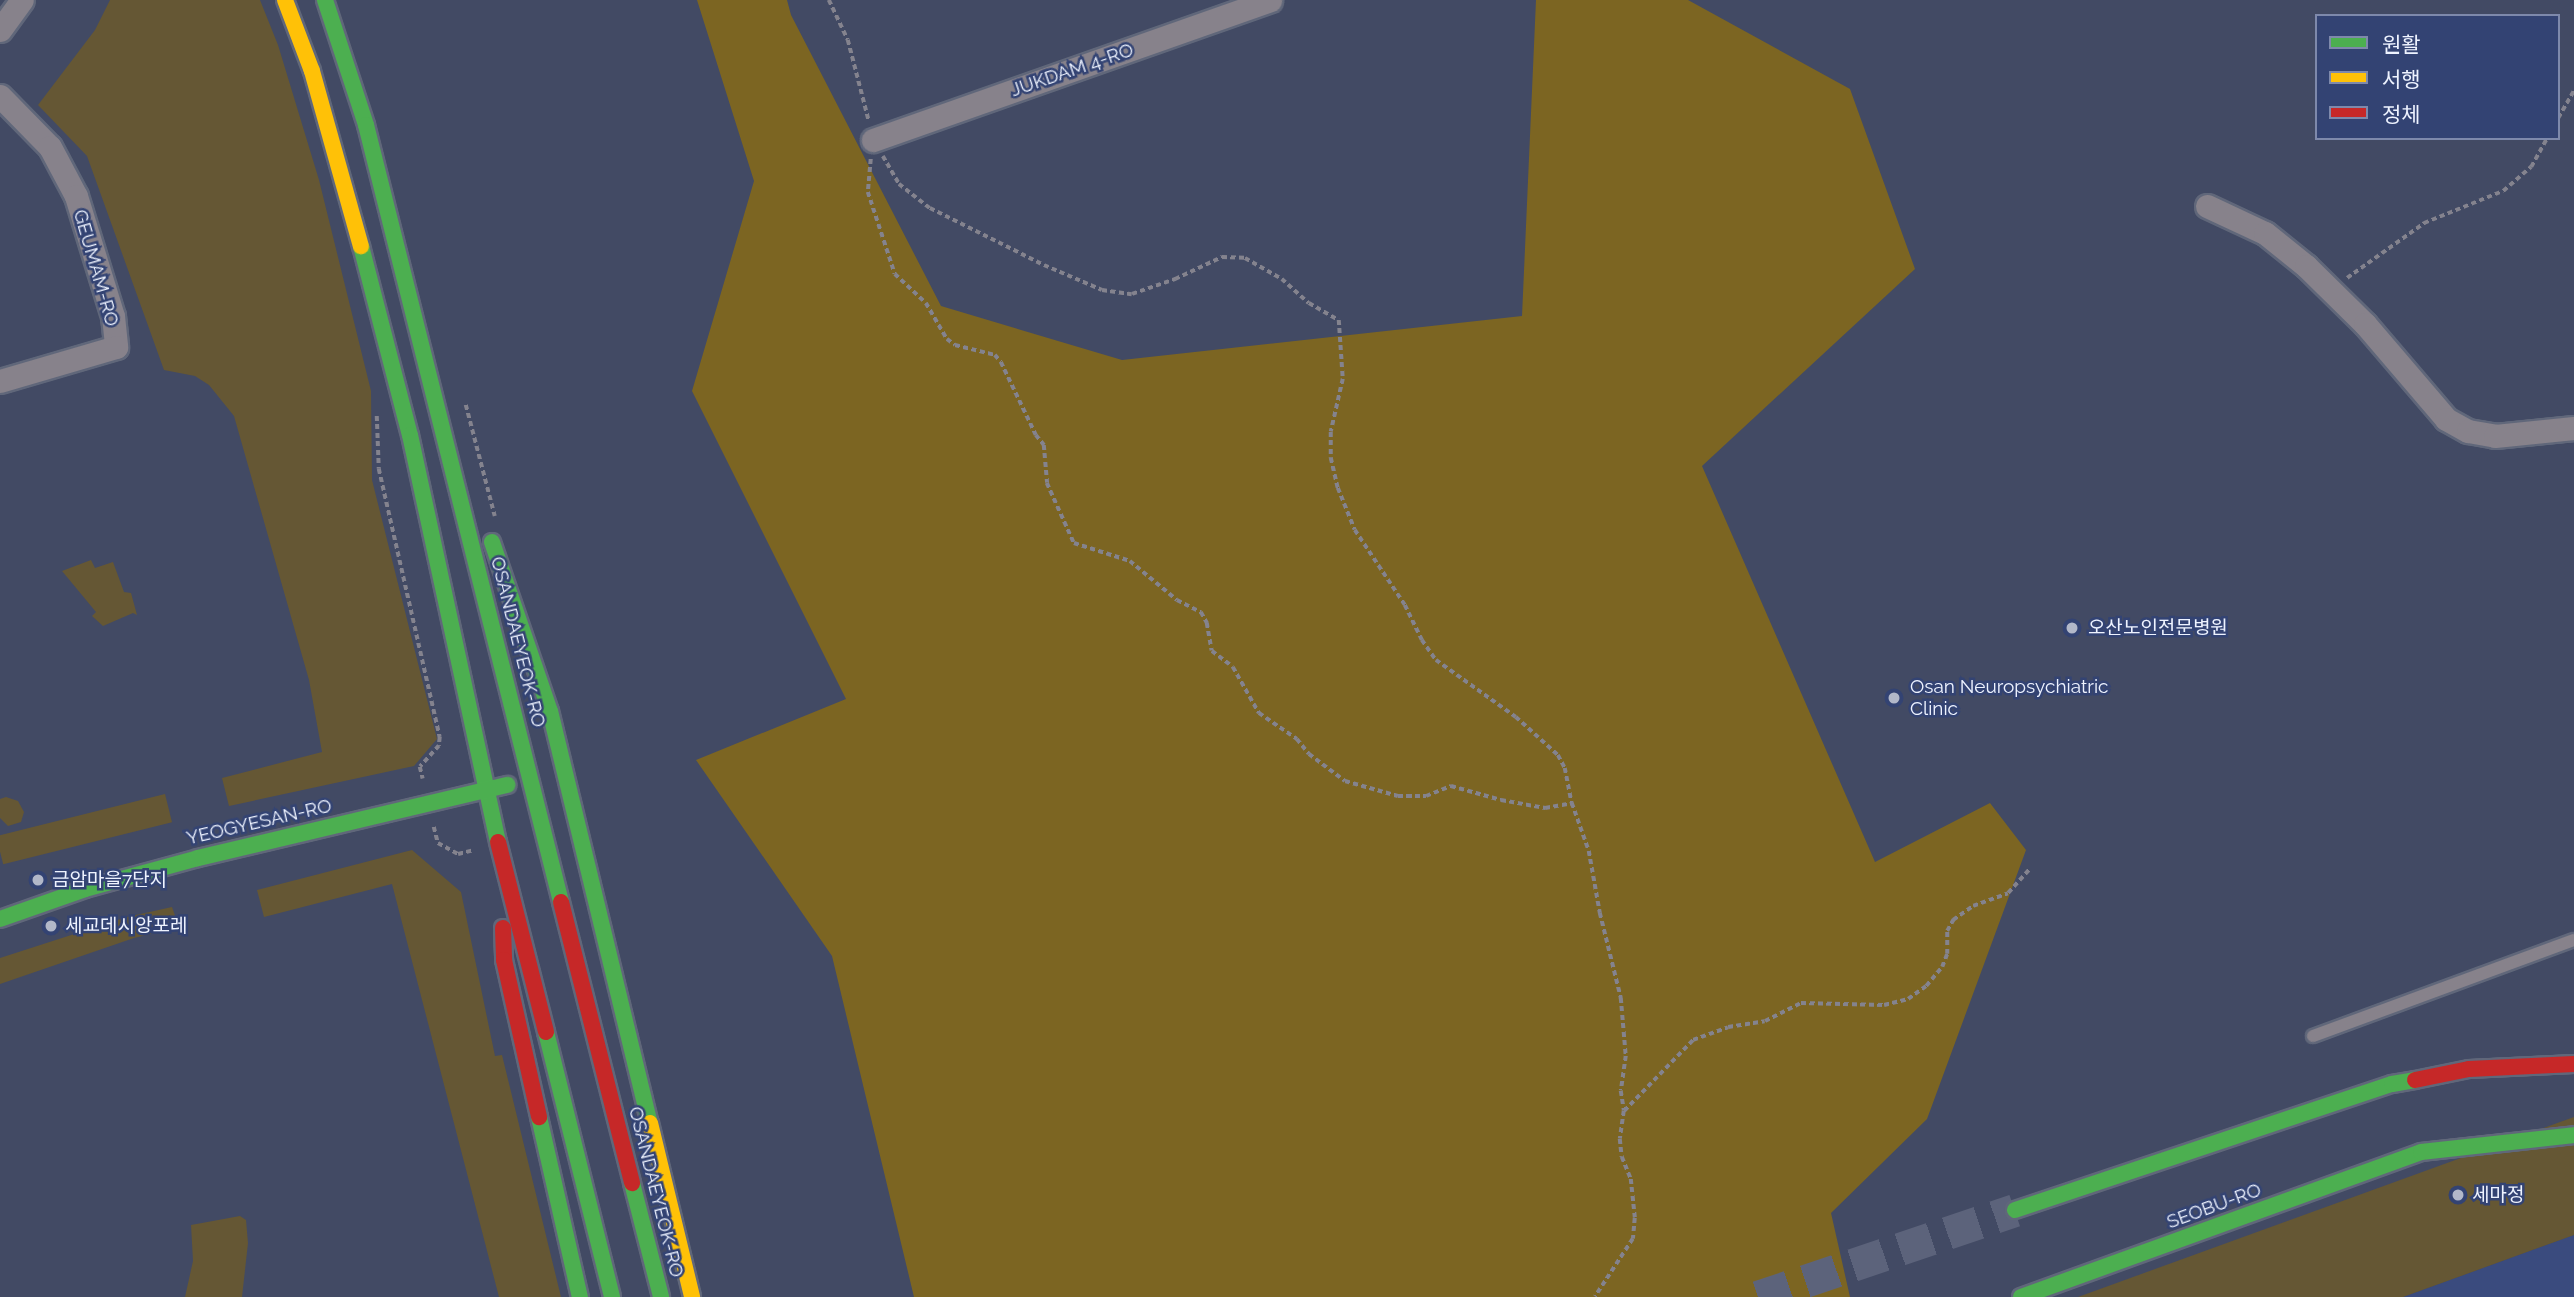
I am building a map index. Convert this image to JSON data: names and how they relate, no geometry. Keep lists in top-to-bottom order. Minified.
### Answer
{"streets":{"main road":["OSANDAEYEOK-RO","YEOGYESAN-RO","SEOBU-RO"],"street":["JUKDAM 4-RO","GEUMAM-RO"]},"crossings":[["OSANDAEYEOK-RO","YEOGYESAN-RO"]],"places":["오산노인전문병원","Osan Neuropsychiatric Clinic","금암마을7단지","세교데시앙포레","세마정"],"legend":["원활","서행","정체"]}
